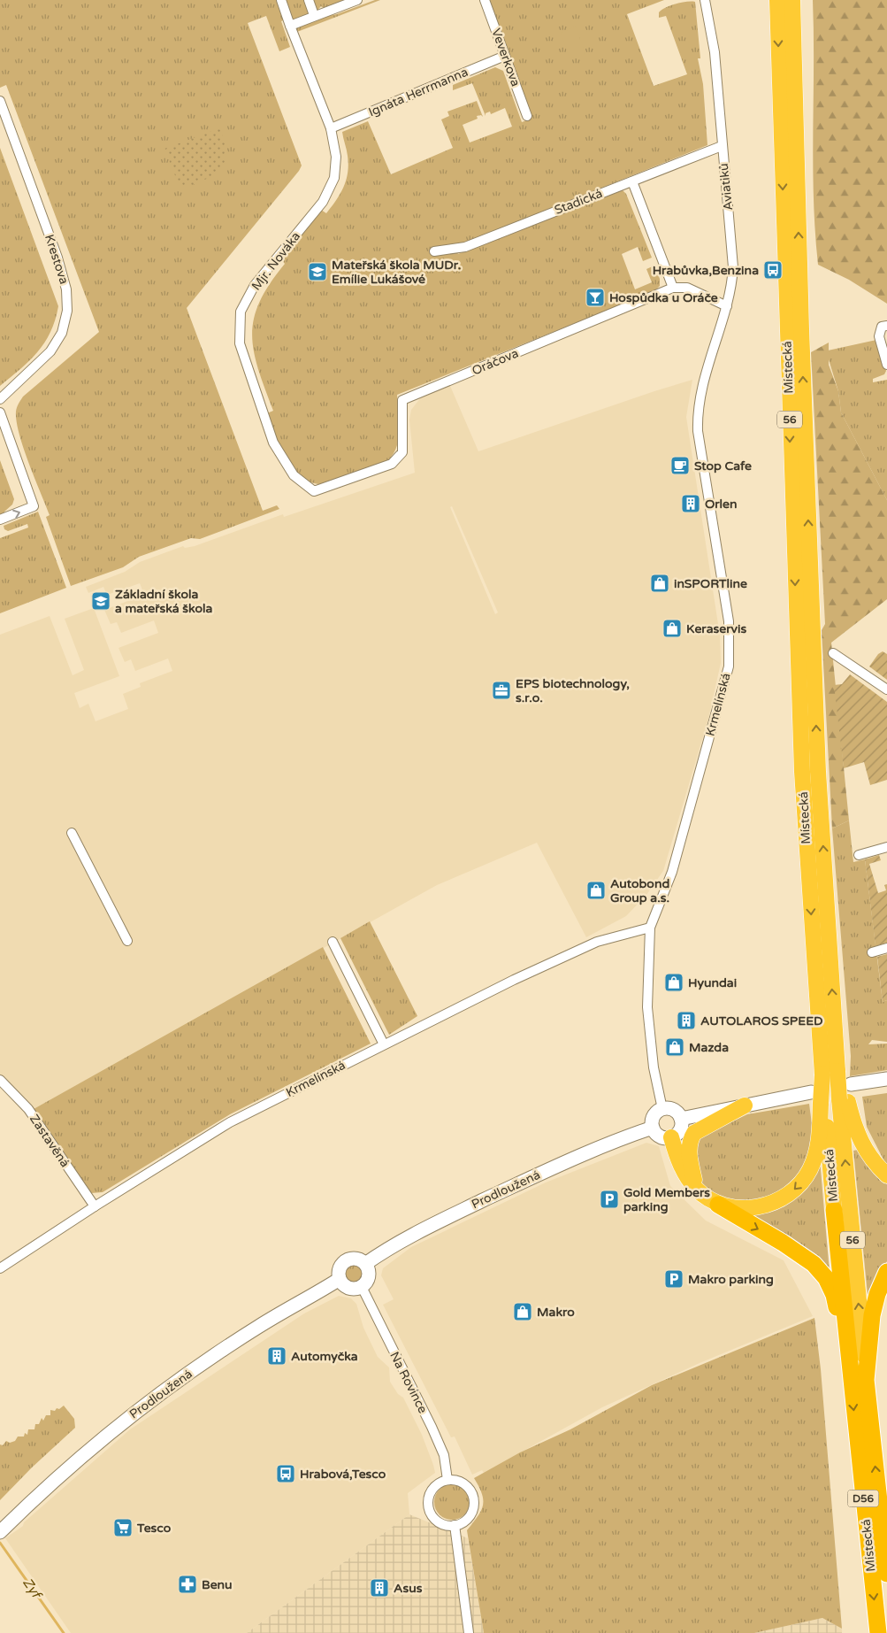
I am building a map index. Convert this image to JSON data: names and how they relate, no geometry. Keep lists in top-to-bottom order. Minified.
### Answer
{"streets":{"highway":["Místecká","56","D56"],"main road":["Prodloužená"],"street":["Veverkova","Ignáta Herrmanna","Aviatiků","Stadická","Krestova","Mjr. Nováka","Oráčova","Krmelínská","Zastavěná","Na Rovince"]},"crossings":[["Veverkova","Ignáta Herrmanna"],["Ignáta Herrmanna","Mjr. Nováka"],["Aviatiků","Stadická"],["Aviatiků","Krmelínská"],["Mjr. Nováka","Oráčova"],["Krmelínská","Zastavěná"],["Krmelínská","Prodloužená"],["Prodloužená","Na Rovince"]],"water":["Zyf"],"places":{"bus stop":["Hrabůvka,Benzina","Hrabová,Tesco"],"school or university":["Mateřská škola MUDr. Emílie Lukášové","Základní škola a mateřská škola"],"bar":["Hospůdka u Oráče"],"cafe":["Stop Cafe"],"building":["Orlen","AUTOLAROS SPEED","Automyčka","Asus"],"shop":["inSPORTline","Keraservis","Autobond Group a.s.","Hyundai","Mazda","Makro"],"office":["EPS biotechnology, s.r.o."],"parking":["Gold Members parking","Makro parking"],"supermarket":["Tesco"],"pharmacy":["Benu"]}}
